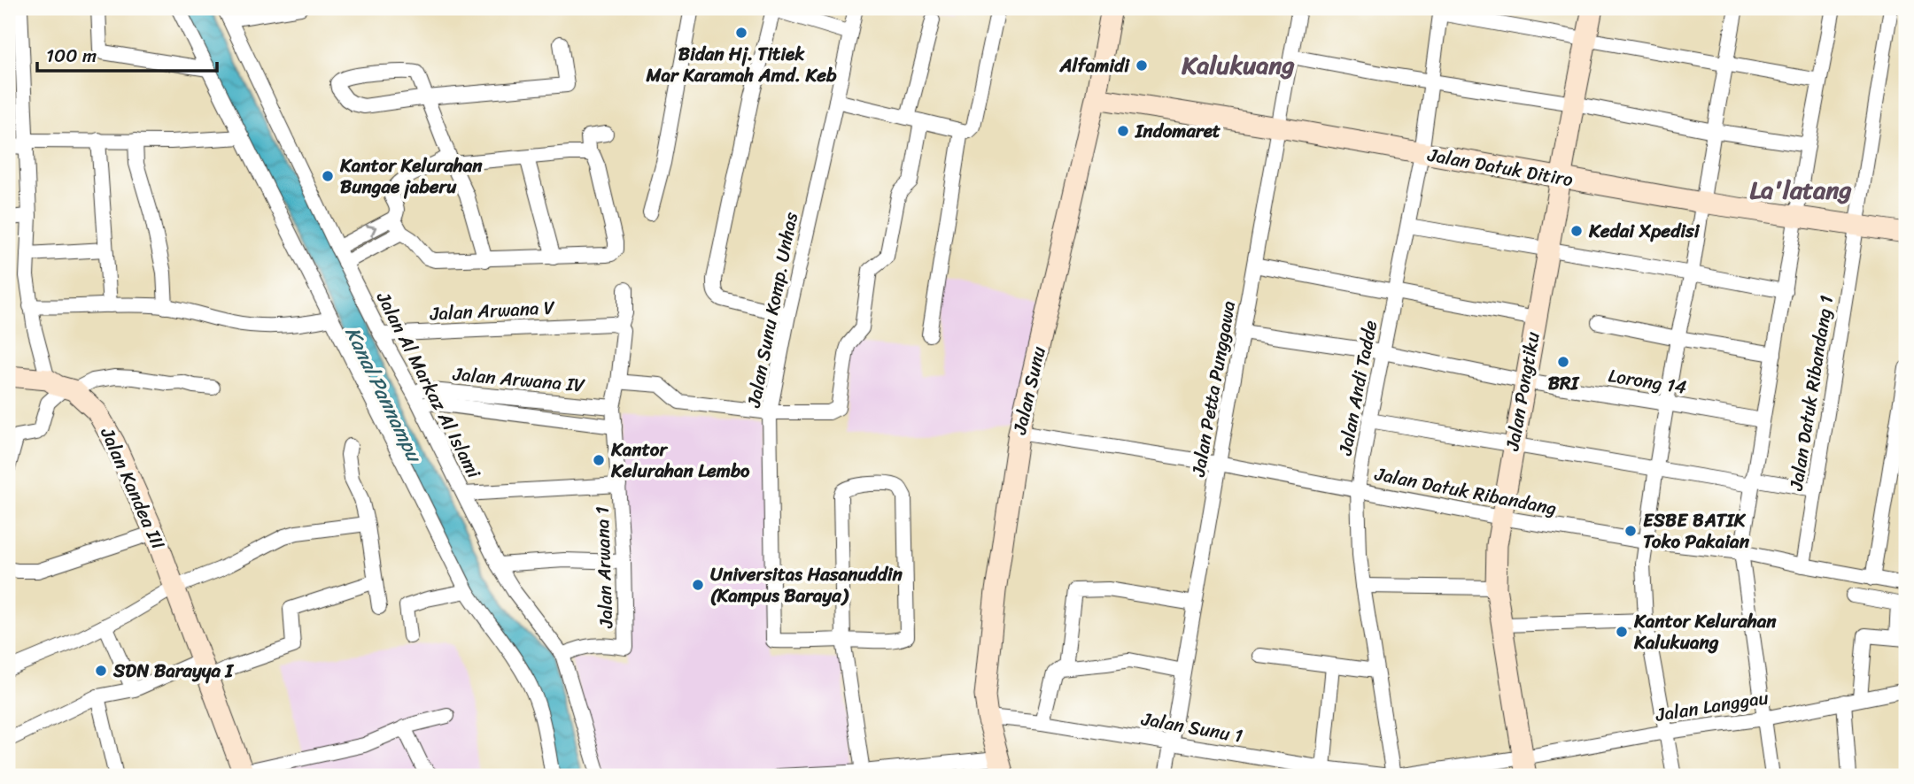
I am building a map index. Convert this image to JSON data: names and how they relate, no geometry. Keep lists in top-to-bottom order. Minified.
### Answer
{"streets":{"street":["Jalan Datuk Ditiro","Jalan Sunu Komp. Unhas","Jalan Arwana V","Jalan Arwana IV","Lorong 14","Jalan Al Markaz Al Islami","Jalan Andi Tadde","Jalan Petta Punggawa","Jalan Sunu","Jalan Pongtiku","Jalan Datuk Ribandang 1","Jalan Kandea III","Jalan Datuk Ribandang","Jalan Arwana 1","Jalan Langgau","Jalan Sunu 1"]},"crossings":[["Jalan Datuk Ditiro","Jalan Andi Tadde"],["Jalan Datuk Ditiro","Jalan Petta Punggawa"],["Jalan Datuk Ditiro","Jalan Sunu"],["Jalan Datuk Ditiro","Jalan Pongtiku"],["Jalan Datuk Ditiro","Jalan Datuk Ribandang 1"],["Jalan Arwana V","Jalan Al Markaz Al Islami"],["Jalan Arwana V","Jalan Arwana 1"],["Jalan Arwana IV","Jalan Arwana 1"],["Lorong 14","Jalan Andi Tadde"],["Lorong 14","Jalan Petta Punggawa"],["Lorong 14","Jalan Pongtiku"],["Jalan Al Markaz Al Islami","Jalan Arwana 1"],["Jalan Andi Tadde","Jalan Datuk Ribandang"],["Jalan Andi Tadde","Jalan Langgau"],["Jalan Andi Tadde","Jalan Sunu 1"],["Jalan Petta Punggawa","Jalan Datuk Ribandang"],["Jalan Petta Punggawa","Jalan Sunu 1"],["Jalan Sunu","Jalan Datuk Ribandang"],["Jalan Sunu","Jalan Sunu 1"],["Jalan Pongtiku","Jalan Datuk Ribandang"],["Jalan Pongtiku","Jalan Langgau"],["Jalan Datuk Ribandang 1","Jalan Datuk Ribandang"],["Jalan Langgau","Jalan Sunu 1"]],"districts":["Kalukuang","La'latang"],"water":["Kanal Pannampu"],"places":["Bidan Hj. Titiek Mar Karamah Amd. Keb","Alfamidi","Indomaret","Kantor Kelurahan Bungae jaberu","Kedai Xpedisi","BRI","Kantor Kelurahan Lembo","ESBE BATIK Toko Pakaian","Universitas Hasanuddin (Kampus Baraya)","Kantor Kelurahan Kalukuang","SDN Barayya I"],"scale_bar":"100 m"}
